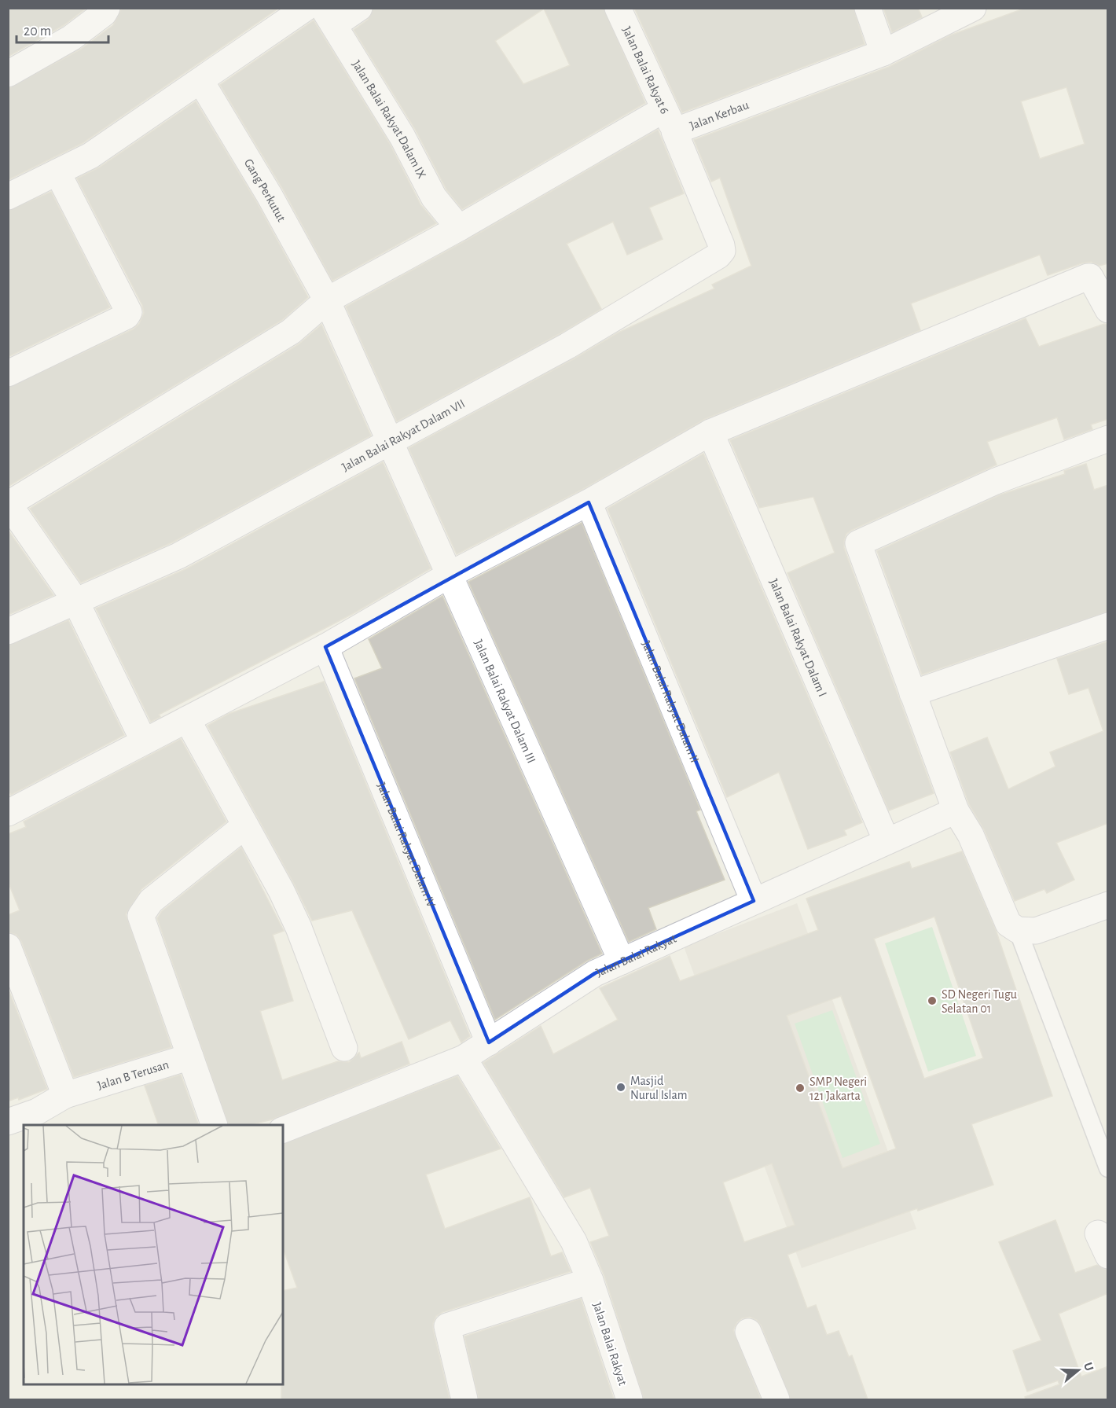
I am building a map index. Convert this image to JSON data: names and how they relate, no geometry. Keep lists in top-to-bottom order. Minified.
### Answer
{"streets":{"street":["Jalan Balai Rakyat 6","Jalan Kerbau","Jalan Balai Rakyat Dalam IX","Gang Perkutut","Jalan Balai Rakyat Dalam VII","Jalan Balai Rakyat Dalam I","Jalan Balai Rakyat Dalam III","Jalan Balai Rakyat Dalam II","Jalan Balai Rakyat Dalam IV","Jalan Balai Rakyat","Jalan B Terusan"]},"crossings":[["Jalan Balai Rakyat 6","Jalan Kerbau"],["Jalan Kerbau","Jalan Balai Rakyat Dalam VII"],["Gang Perkutut","Jalan Balai Rakyat Dalam VII"],["Gang Perkutut","Jalan Balai Rakyat Dalam III"],["Jalan Balai Rakyat Dalam VII","Jalan Balai Rakyat Dalam III"],["Jalan Balai Rakyat Dalam I","Jalan Balai Rakyat"],["Jalan Balai Rakyat Dalam III","Jalan Balai Rakyat"],["Jalan Balai Rakyat Dalam II","Jalan Balai Rakyat"],["Jalan Balai Rakyat Dalam IV","Jalan Balai Rakyat"]],"places":["SD Negeri Tugu Selatan 01","Masjid Nurul Islam","SMP Negeri 121 Jakarta"],"scale_bar":"20 m","north":"right"}
